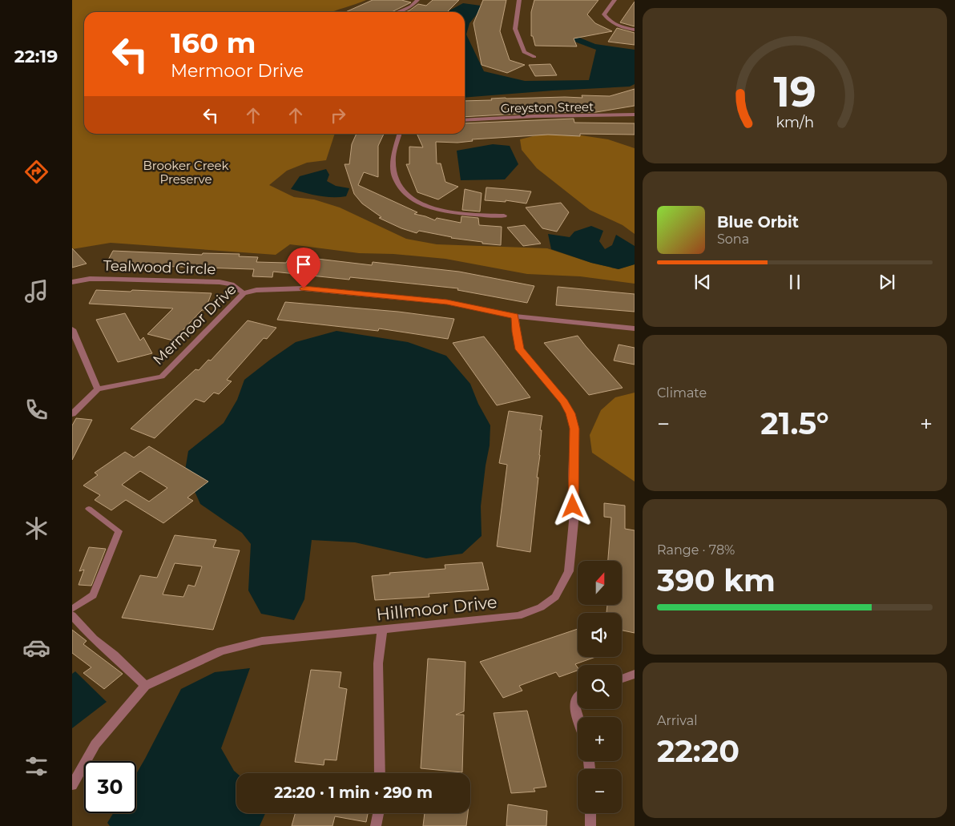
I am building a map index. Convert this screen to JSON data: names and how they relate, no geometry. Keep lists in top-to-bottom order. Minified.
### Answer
{"streets":{"street":["Greyston Street","Tealwood Circle","Mermoor Drive","Hillmoor Drive"]},"crossings":[["Tealwood Circle","Mermoor Drive"],["Mermoor Drive","Hillmoor Drive"]],"parks":["Brooker Creek Preserve"],"north":"top","page":{"tabs":"22:19","turn":["160 m","Mermoor Drive"],"song":["Blue Orbit","Sona"],"tile":["Climate",["Range · 78%","390 km"],["Arrival","22:20"]],"heat":["−","21.5°","+"],"map_buttons":["+","−"],"limit":"30","trip":"22:20 · 1 min · 290 m","gauge":["19","km/h"]}}
